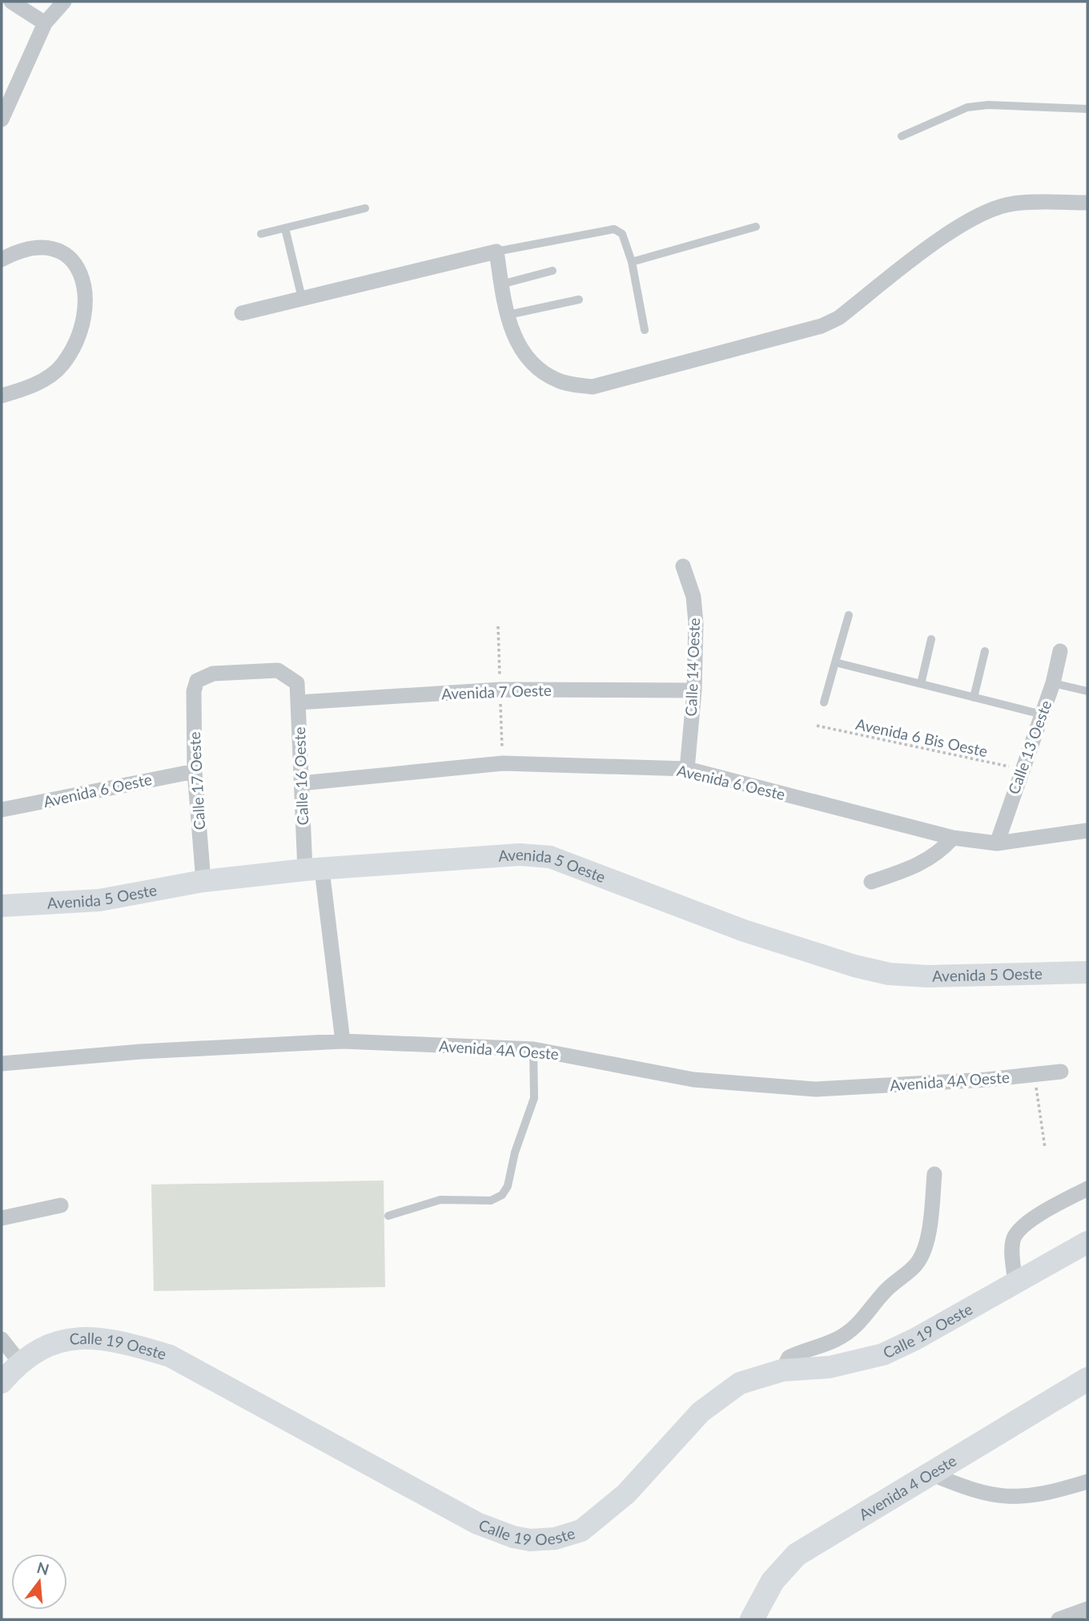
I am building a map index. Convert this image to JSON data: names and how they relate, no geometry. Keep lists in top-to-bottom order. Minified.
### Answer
{"streets":{"main road":["Avenida 4 Oeste"],"street":["Calle 14 Oeste","Avenida 7 Oeste","Calle 13 Oeste","Calle 16 Oeste","Calle 17 Oeste","Avenida 6 Oeste","Avenida 5 Oeste","Avenida 4A Oeste","Calle 19 Oeste"],"path":["Avenida 6 Bis Oeste"]},"crossings":[["Calle 14 Oeste","Avenida 7 Oeste"],["Calle 14 Oeste","Avenida 6 Oeste"],["Avenida 7 Oeste","Calle 16 Oeste"],["Avenida 6 Bis Oeste","Calle 13 Oeste"],["Calle 13 Oeste","Avenida 6 Oeste"],["Calle 16 Oeste","Calle 17 Oeste"],["Calle 16 Oeste","Avenida 6 Oeste"],["Calle 16 Oeste","Avenida 5 Oeste"],["Calle 16 Oeste","Avenida 4A Oeste"],["Calle 17 Oeste","Avenida 6 Oeste"],["Calle 17 Oeste","Avenida 5 Oeste"]],"north":"top"}
